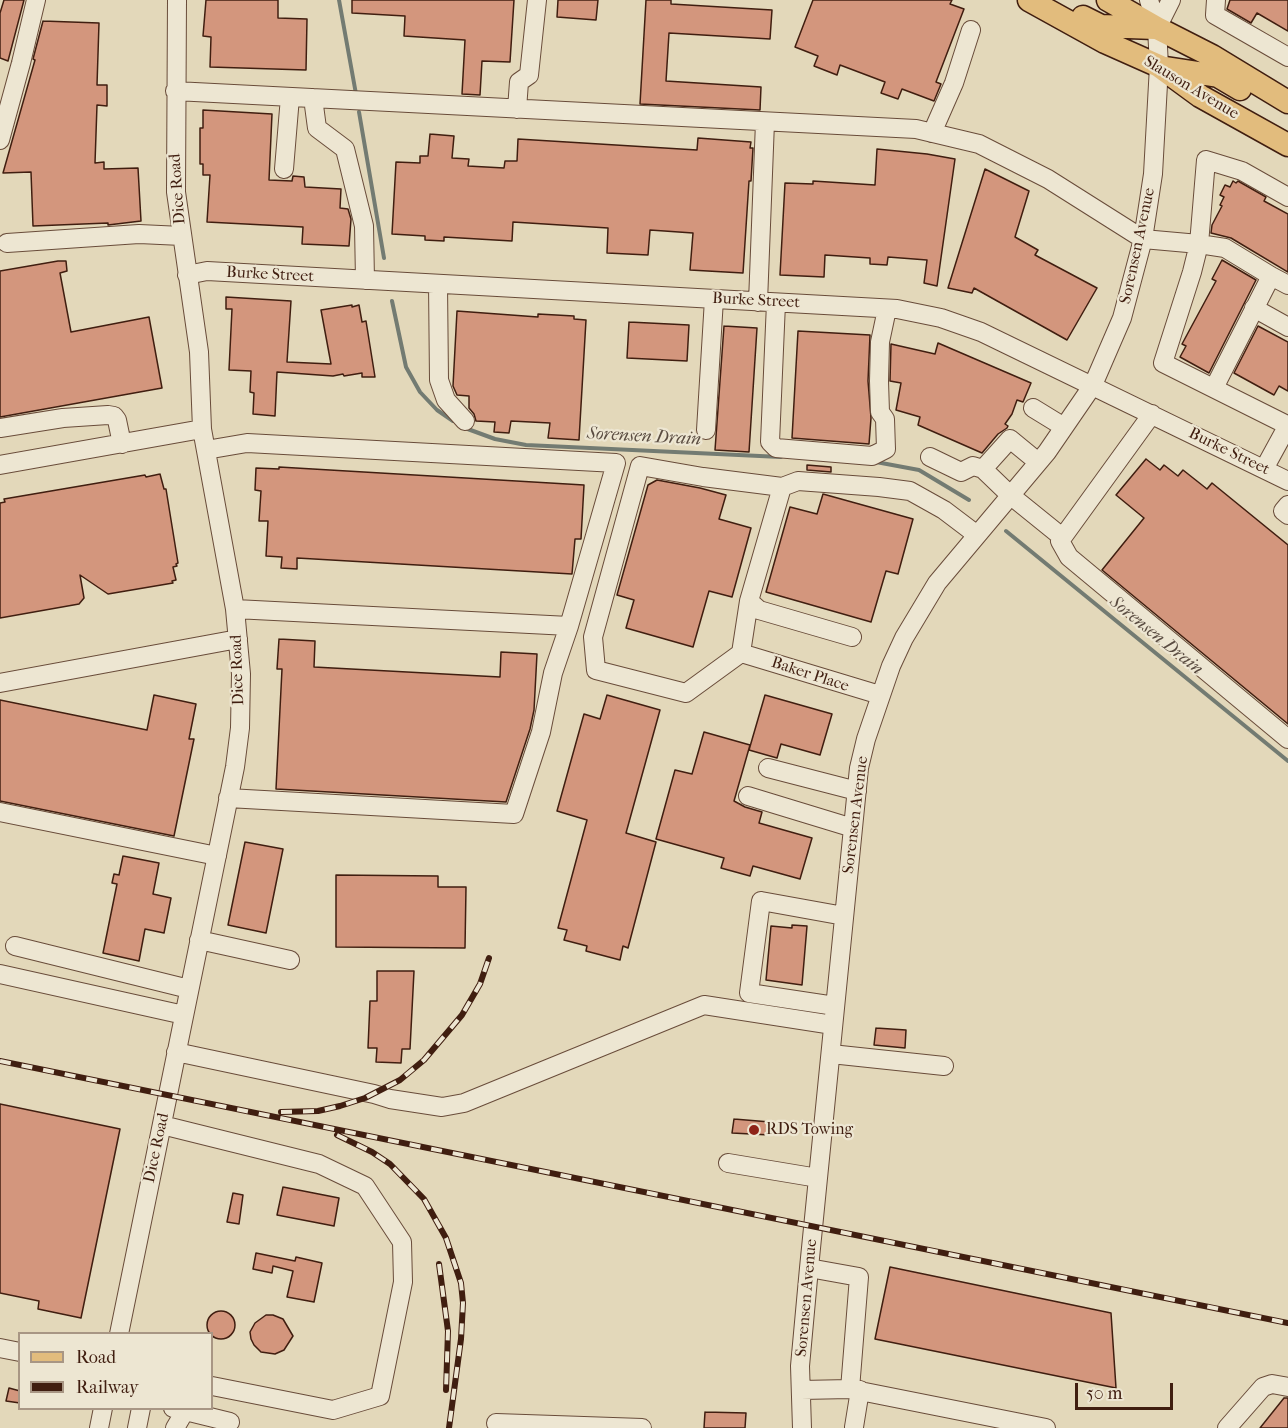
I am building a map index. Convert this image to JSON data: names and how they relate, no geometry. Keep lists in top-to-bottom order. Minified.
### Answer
{"streets":{"main road":["Slauson Avenue"],"street":["Dice Road","Sorensen Avenue","Burke Street","Baker Place"]},"crossings":[["Slauson Avenue","Sorensen Avenue"],["Dice Road","Burke Street"],["Sorensen Avenue","Burke Street"],["Sorensen Avenue","Baker Place"]],"water":["Sorensen Drain"],"places":["RDS Towing"],"legend":["Road","Railway"],"scale_bar":"50 m"}
